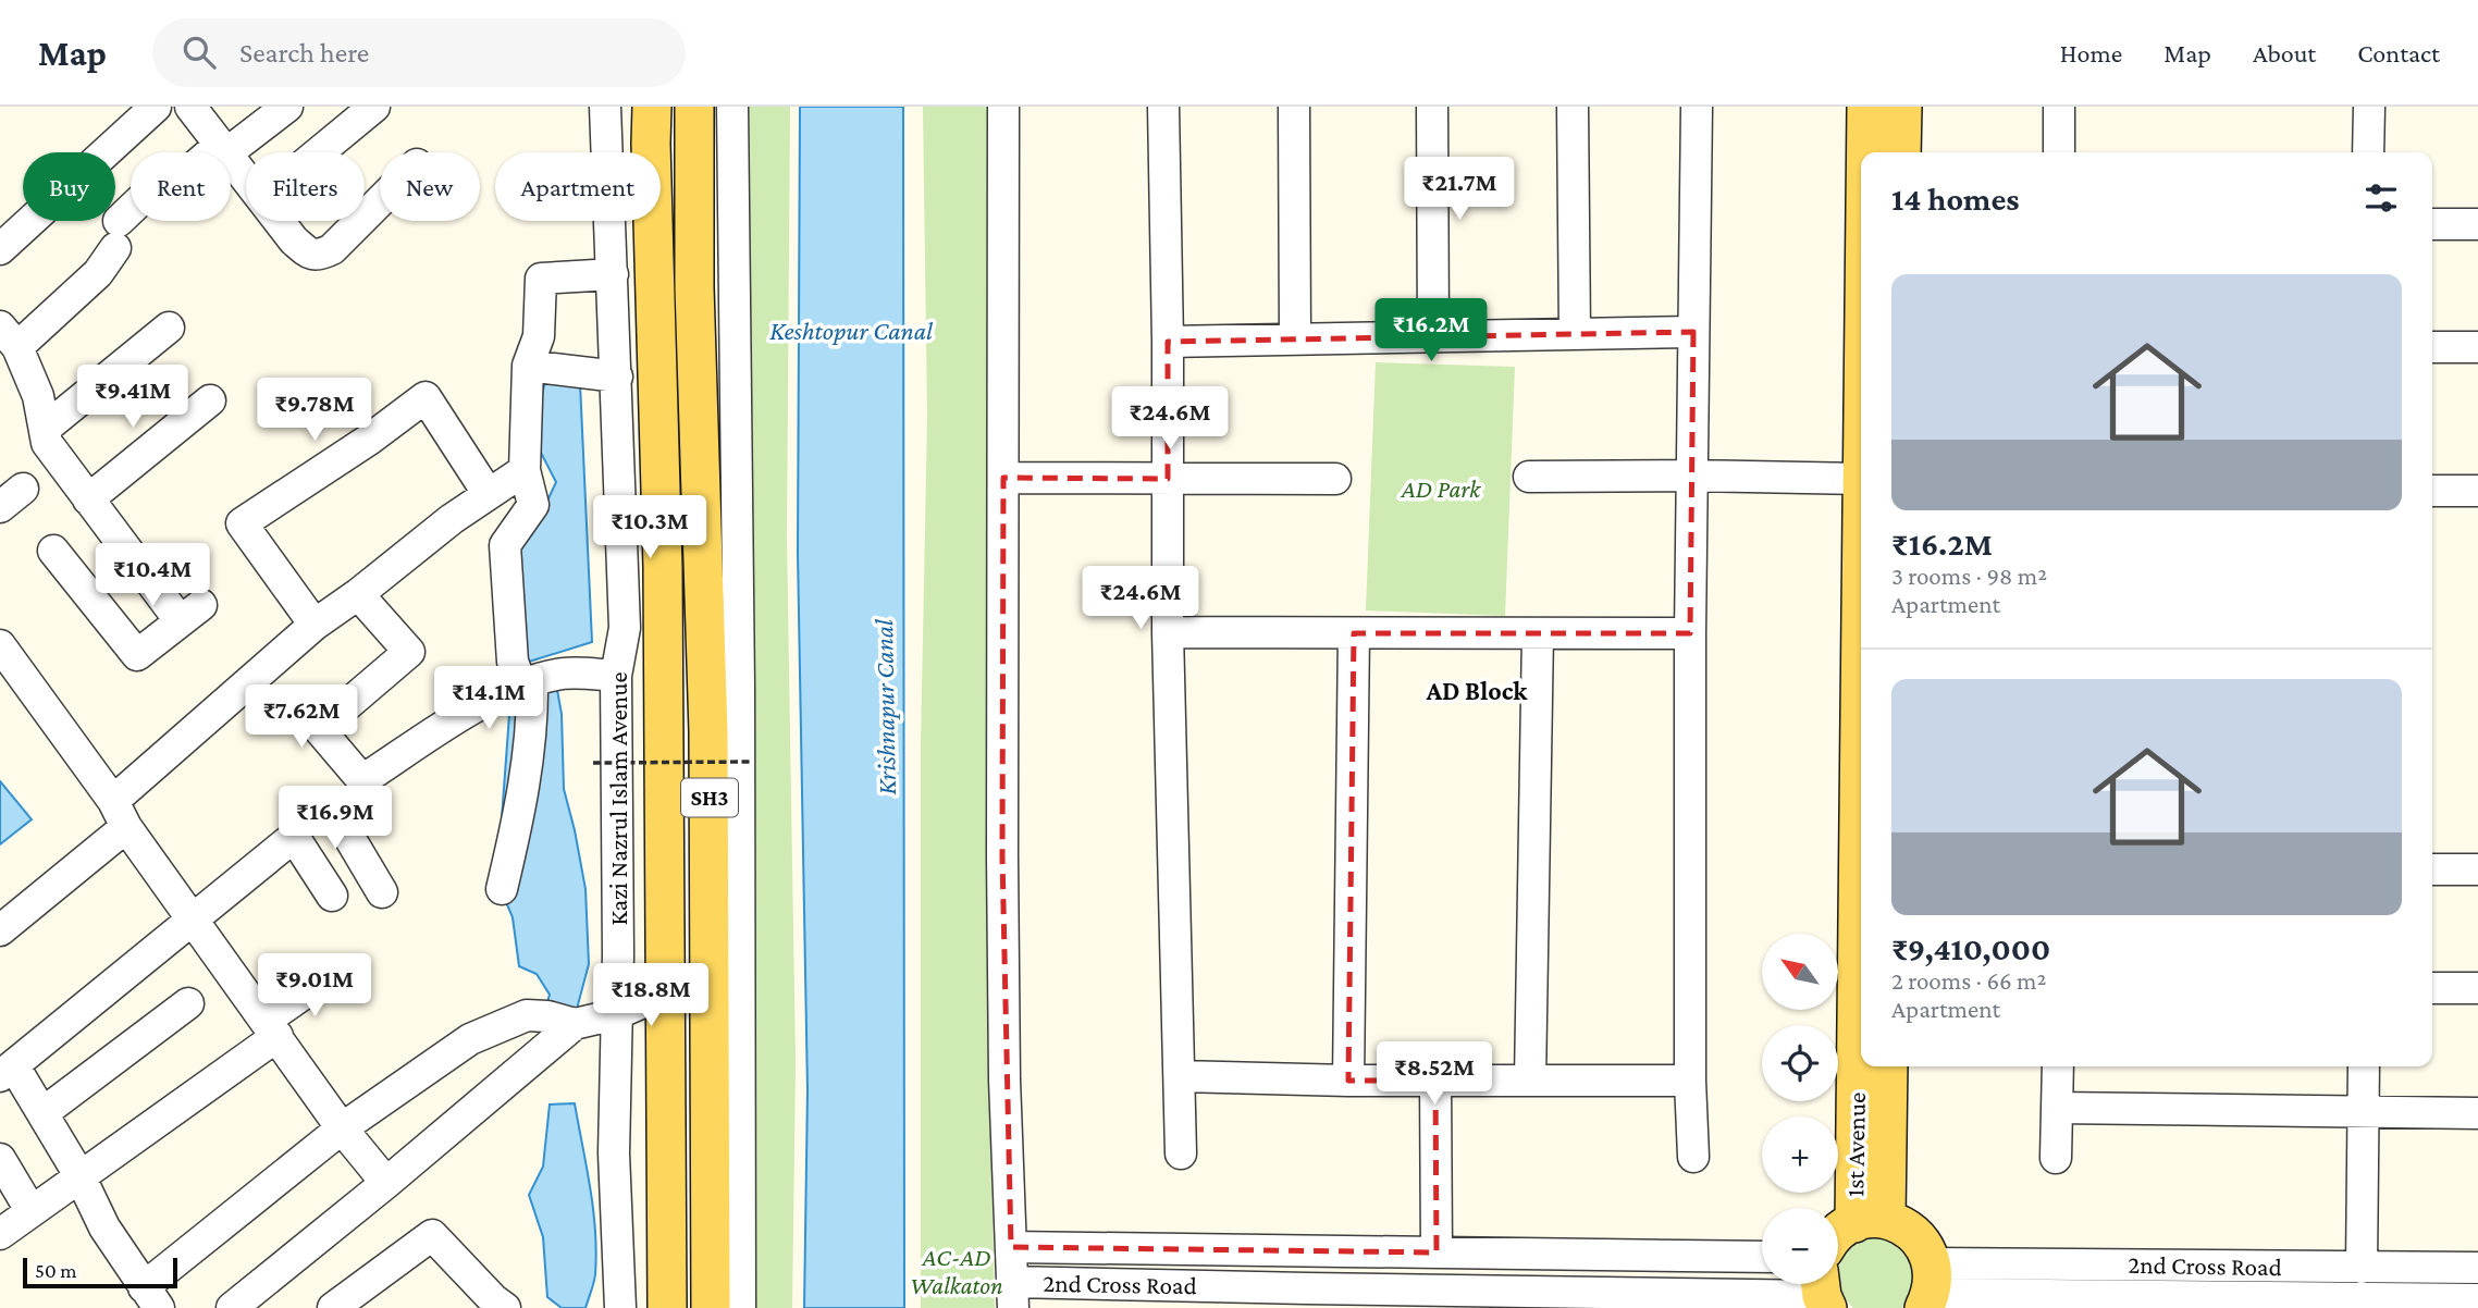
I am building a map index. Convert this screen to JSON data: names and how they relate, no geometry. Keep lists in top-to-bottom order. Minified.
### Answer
{"streets":{"main road":["SH3","Kazi Nazrul Islam Avenue","1st Avenue"],"street":["2nd Cross Road"]},"districts":["AD Block"],"water":["Keshtopur Canal","Krishnapur Canal"],"parks":["AD Park","AC-AD Walkaton"],"scale_bar":"50 m","north":"top left","page":{"header":"Map","search":"Search here","nav":["Home","Map","About","Contact"],"chip":["Buy","Rent","Filters","New","Apartment"],"heading":"14 homes","price":["₹21.7M","₹16.2M","₹9.41M","₹9.78M","₹24.6M","₹10.3M","₹10.4M","₹24.6M","₹14.1M","₹7.62M","₹16.9M","₹9.01M","₹18.8M","₹8.52M"],"list":[{"name":"₹16.2M","note":"3 rooms · 98 m² · Apartment"},{"name":"₹9,410,000","note":"2 rooms · 66 m² · Apartment"}],"map_buttons":["+","−"],"scale":"50 m"}}
